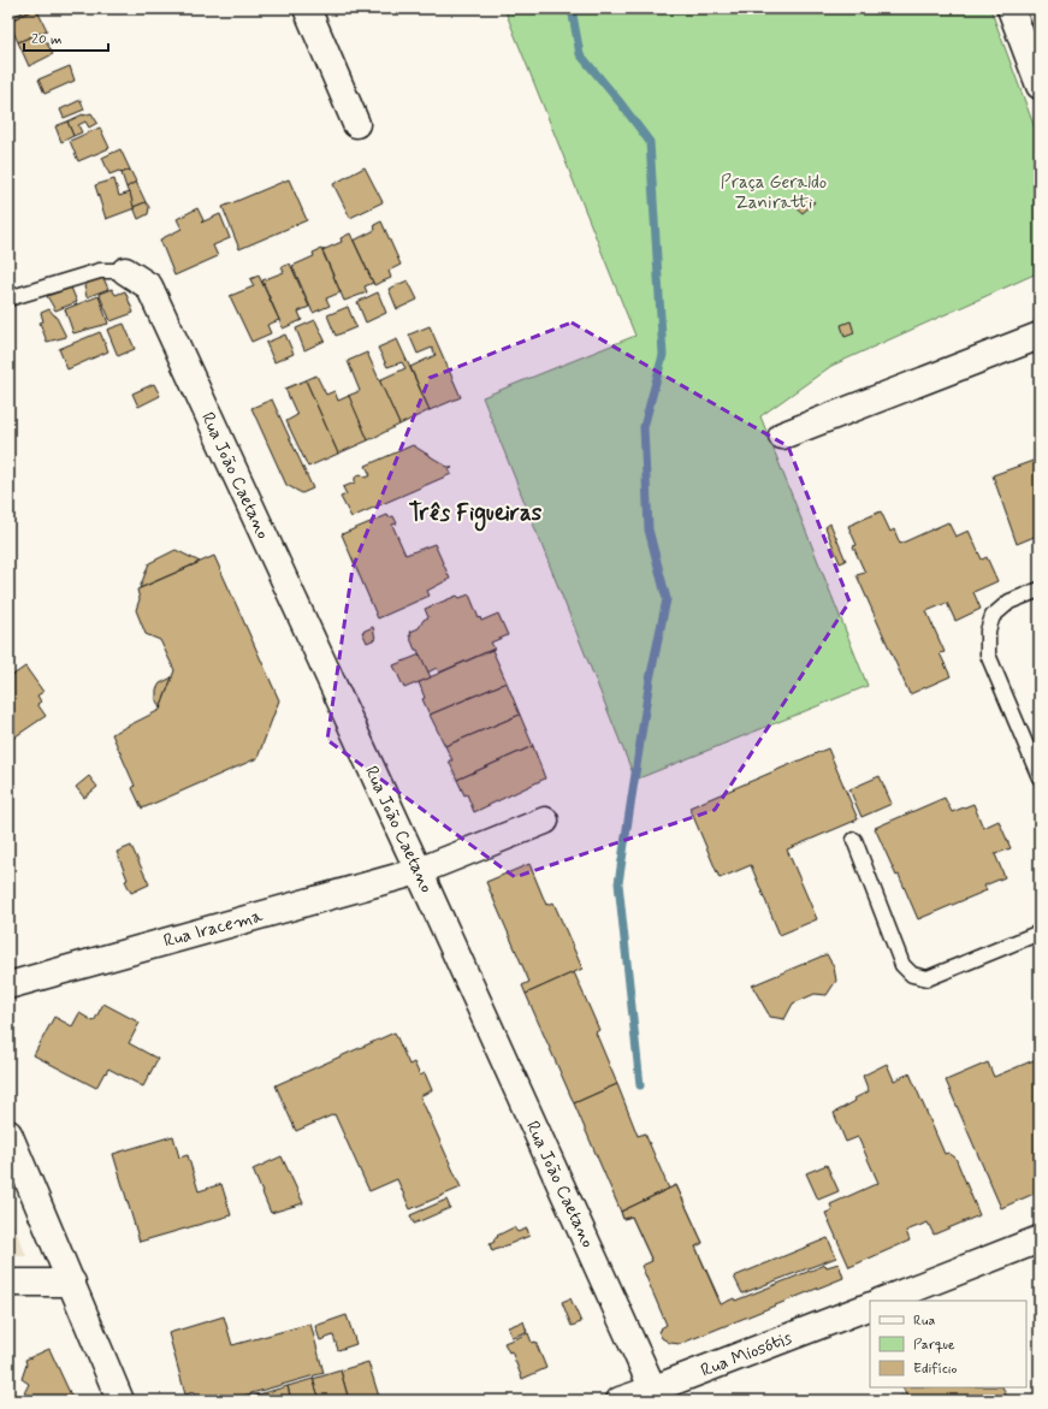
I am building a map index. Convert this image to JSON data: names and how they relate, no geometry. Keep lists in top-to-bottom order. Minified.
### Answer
{"streets":{"street":["Rua João Caetano","Rua Iracema","Rua Miosótis"]},"crossings":[["Rua João Caetano","Rua Iracema"],["Rua João Caetano","Rua Miosótis"]],"districts":["Três Figueiras"],"parks":["Praça Geraldo Zaniratti"],"legend":["Rua","Parque","Edifício"],"scale_bar":"20 m"}
